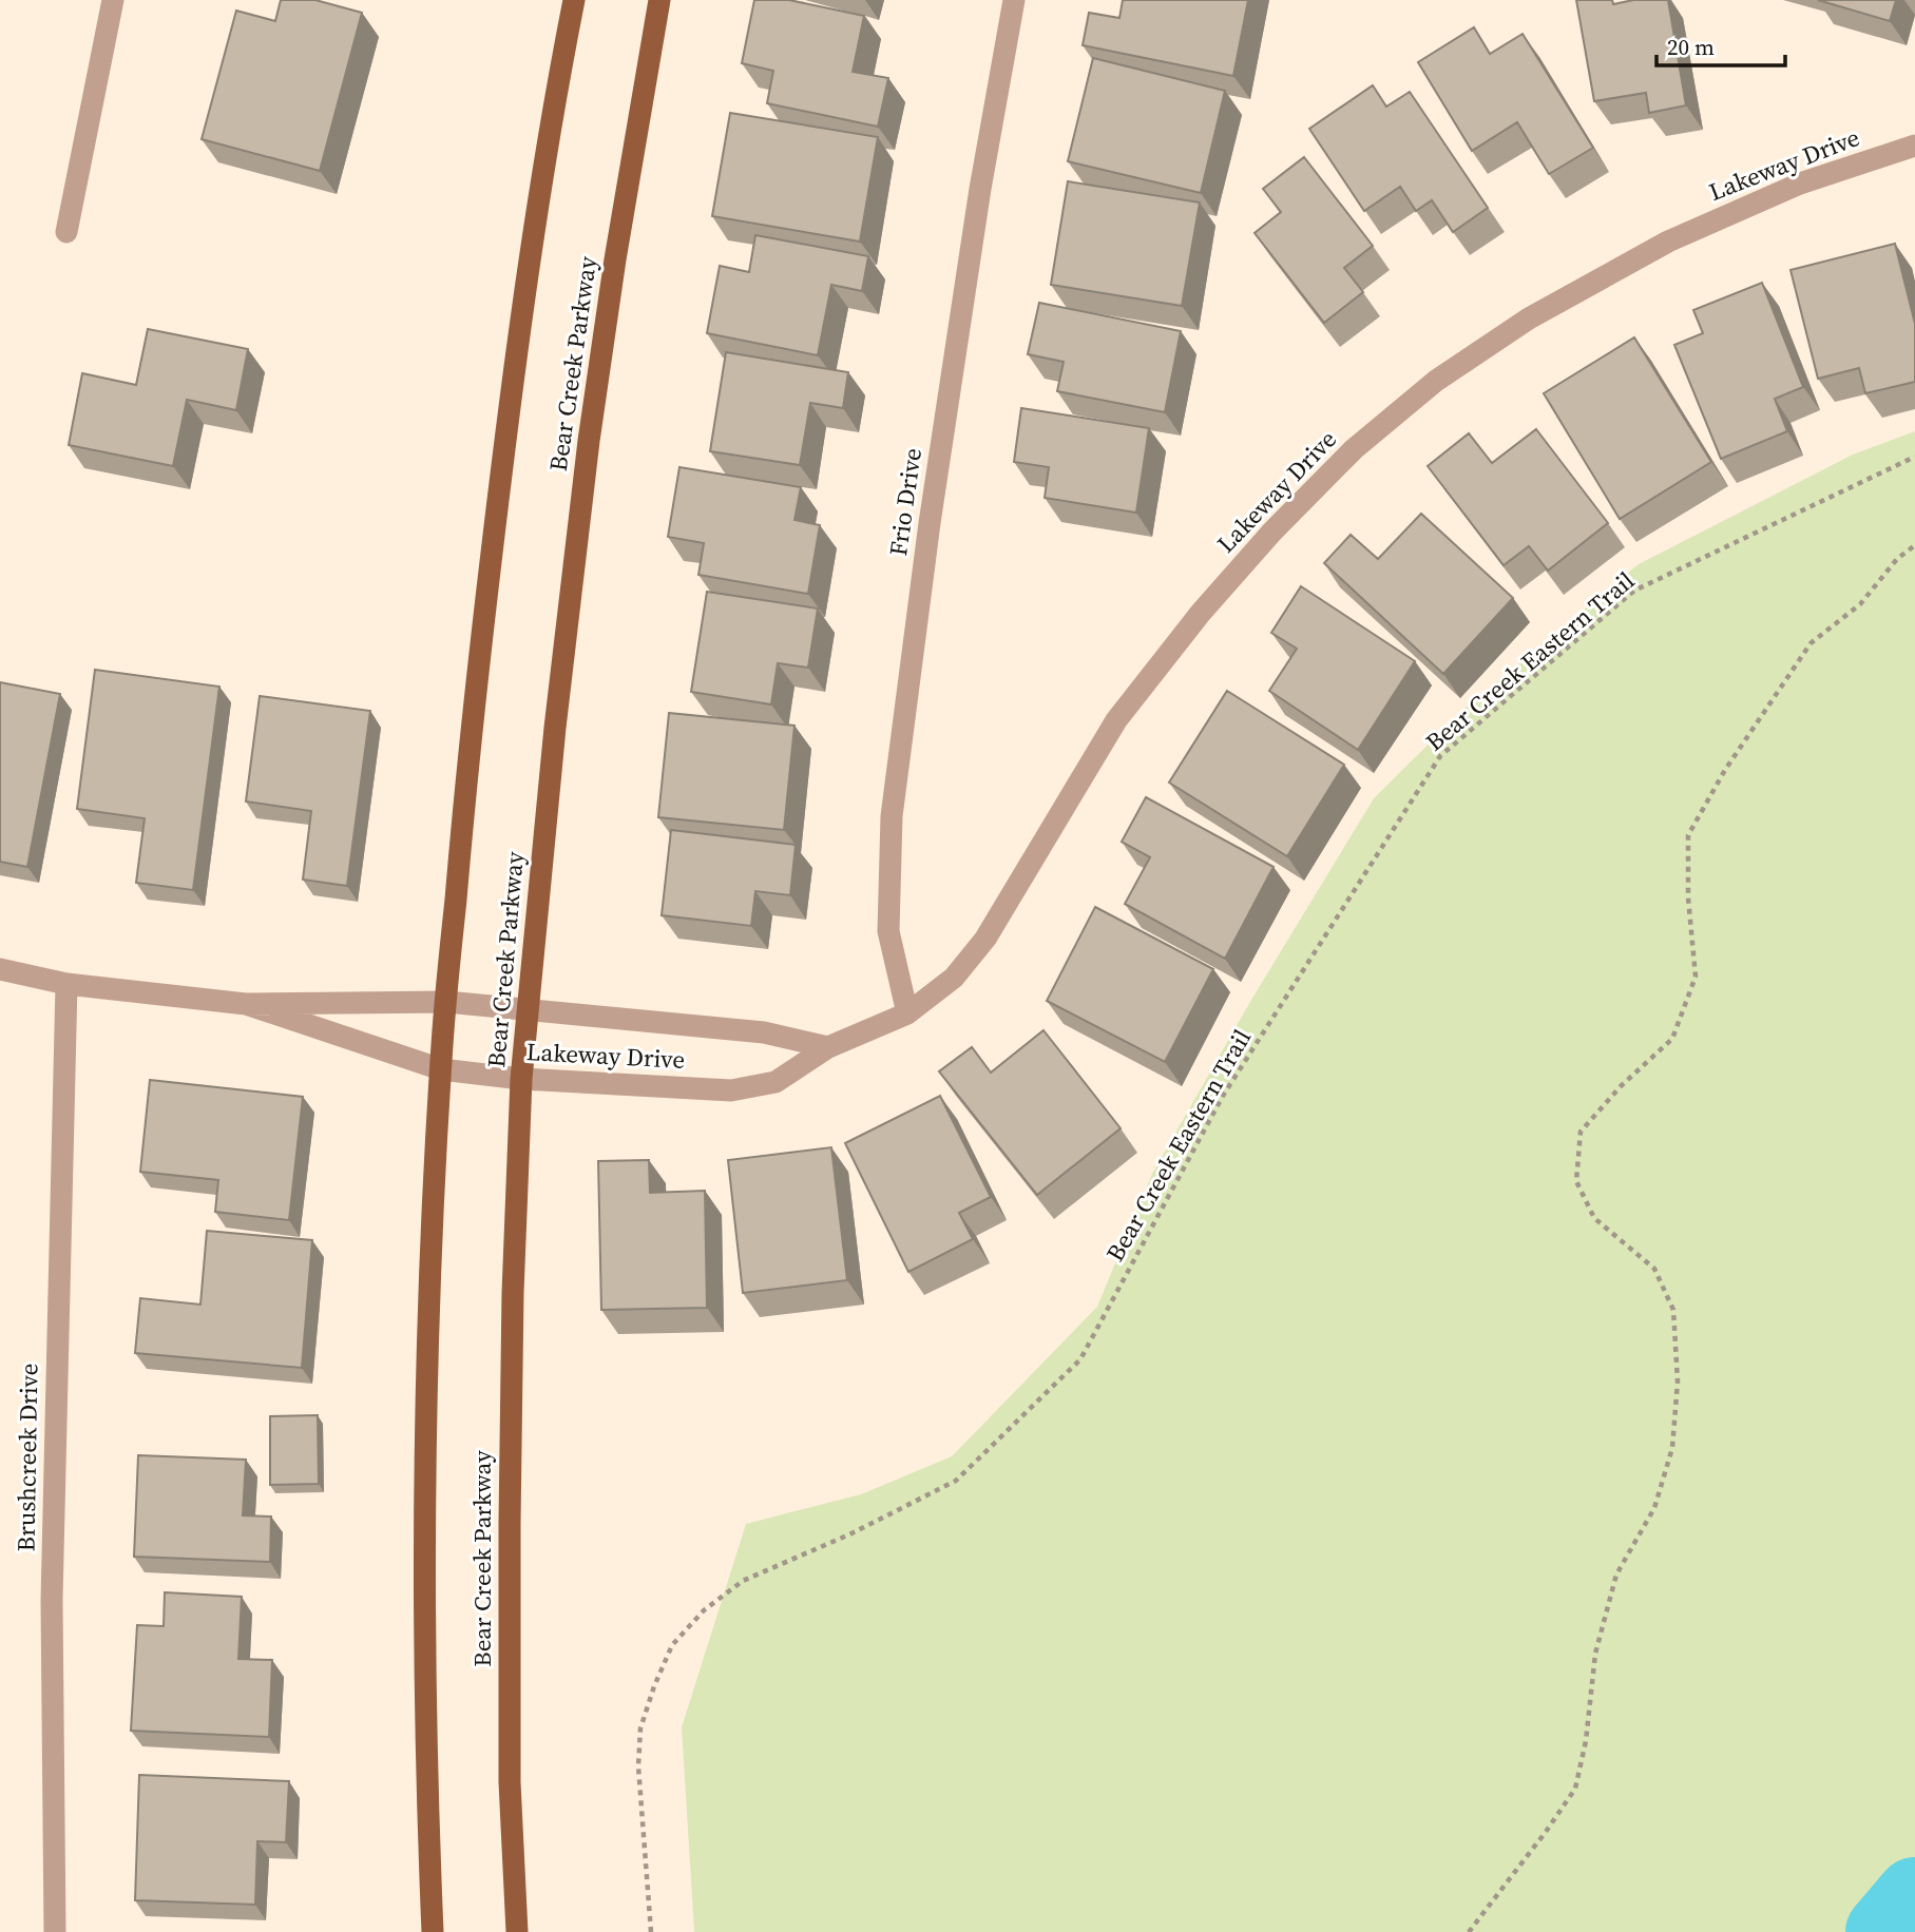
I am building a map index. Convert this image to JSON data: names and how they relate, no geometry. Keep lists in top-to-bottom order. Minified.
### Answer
{"streets":{"main road":["Bear Creek Parkway"],"street":["Lakeway Drive","Frio Drive","Brushcreek Drive"],"path":["Bear Creek Eastern Trail"]},"crossings":[["Lakeway Drive","Bear Creek Parkway"],["Lakeway Drive","Frio Drive"],["Lakeway Drive","Brushcreek Drive"]],"scale_bar":"20 m"}
